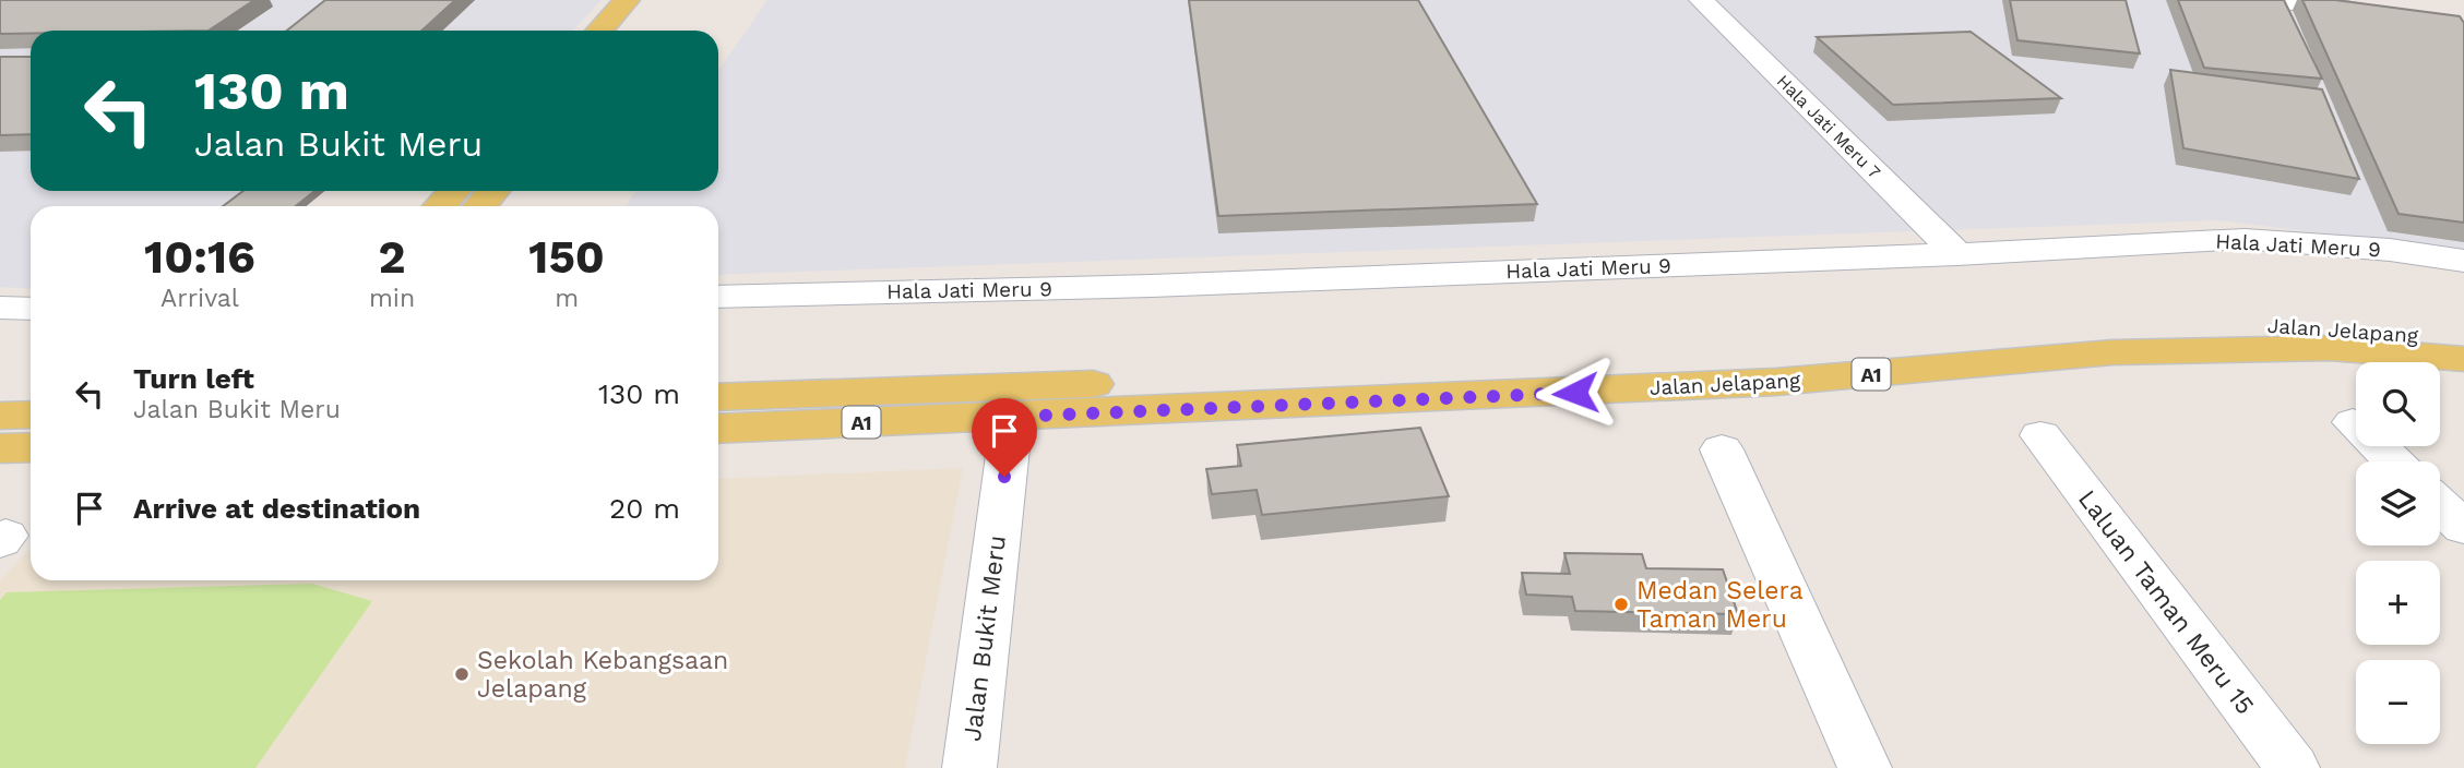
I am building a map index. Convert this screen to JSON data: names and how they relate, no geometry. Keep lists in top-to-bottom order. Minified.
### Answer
{"streets":{"main road":["Jalan Jelapang","A1"],"street":["Hala Jati Meru 7","Hala Jati Meru 9","Laluan Taman Meru 15","Jalan Bukit Meru"]},"crossings":[["Hala Jati Meru 7","Hala Jati Meru 9"],["Jalan Jelapang","Jalan Bukit Meru"]],"places":["Medan Selera Taman Meru","Sekolah Kebangsaan Jelapang"],"page":{"turn":["130 m","Jalan Bukit Meru"],"eta":["10:16","Arrival","2","min","150","m"],"list":[{"name":"Turn left","note":"Jalan Bukit Meru","value":"130 m"},{"name":"Arrive at destination","value":"20 m"}],"map_buttons":["+","−"]}}
